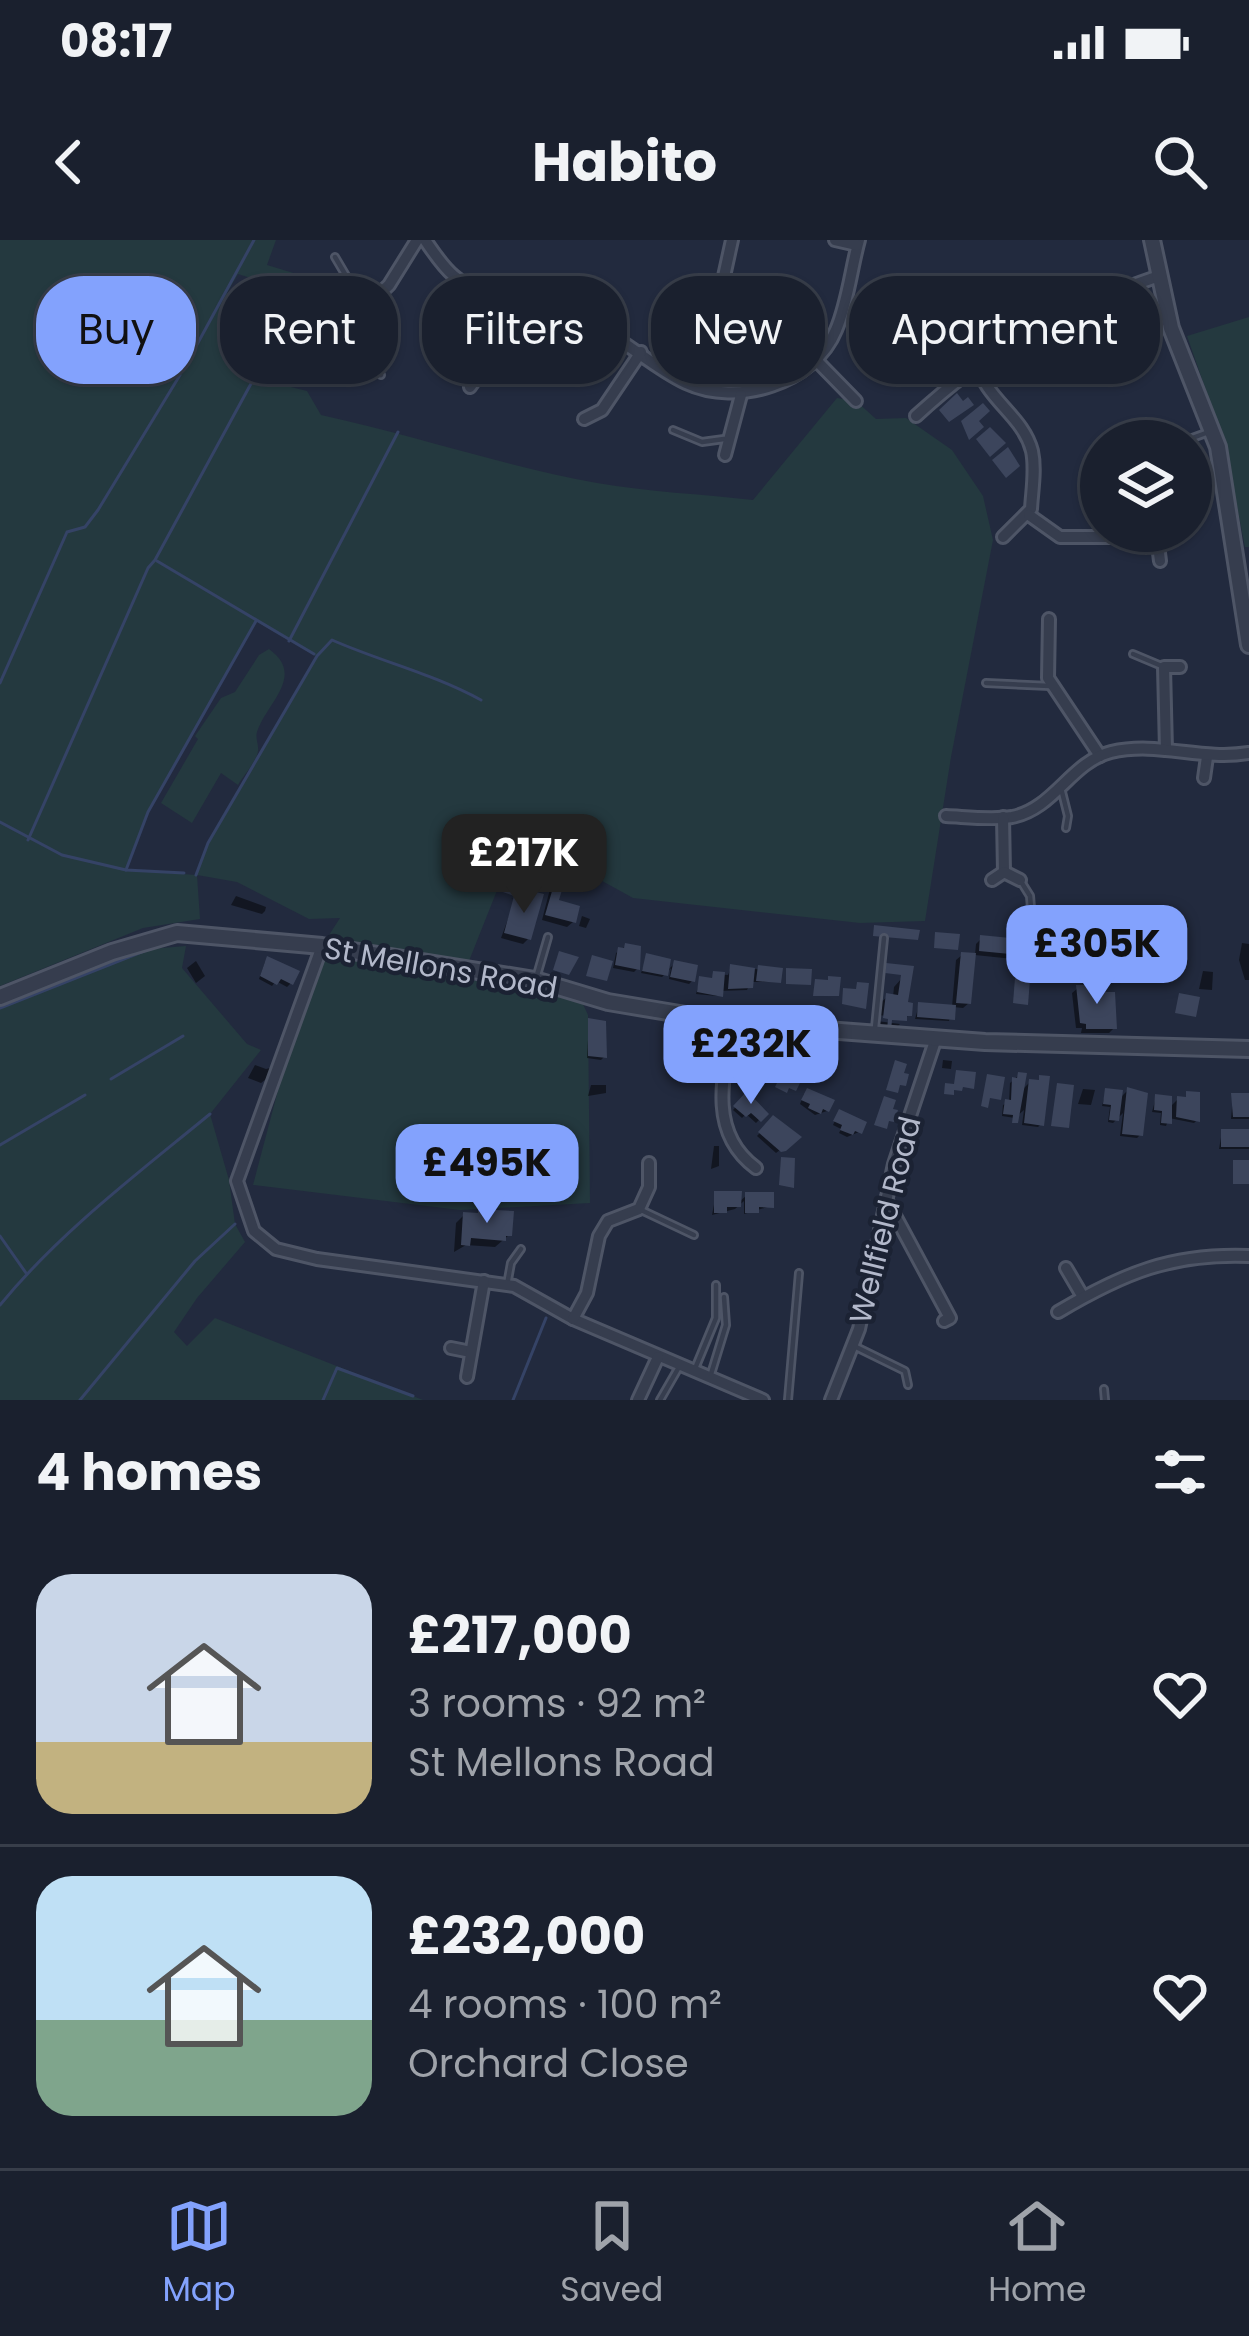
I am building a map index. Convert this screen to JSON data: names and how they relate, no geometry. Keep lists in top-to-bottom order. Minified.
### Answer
{"streets":{"street":["St Mellons Road","Wellfield Road"]},"crossings":[["St Mellons Road","Wellfield Road"]],"page":{"status":"08:17","header":"Habito","chip":["Buy","Rent","Filters","New","Apartment"],"price":["£217K","£305K","£232K","£495K"],"heading":"4 homes","list":[{"name":"£217,000","note":"3 rooms · 92 m² · St Mellons Road"},{"name":"£232,000","note":"4 rooms · 100 m² · Orchard Close"}],"tabs":["Map","Saved","Home"]}}
